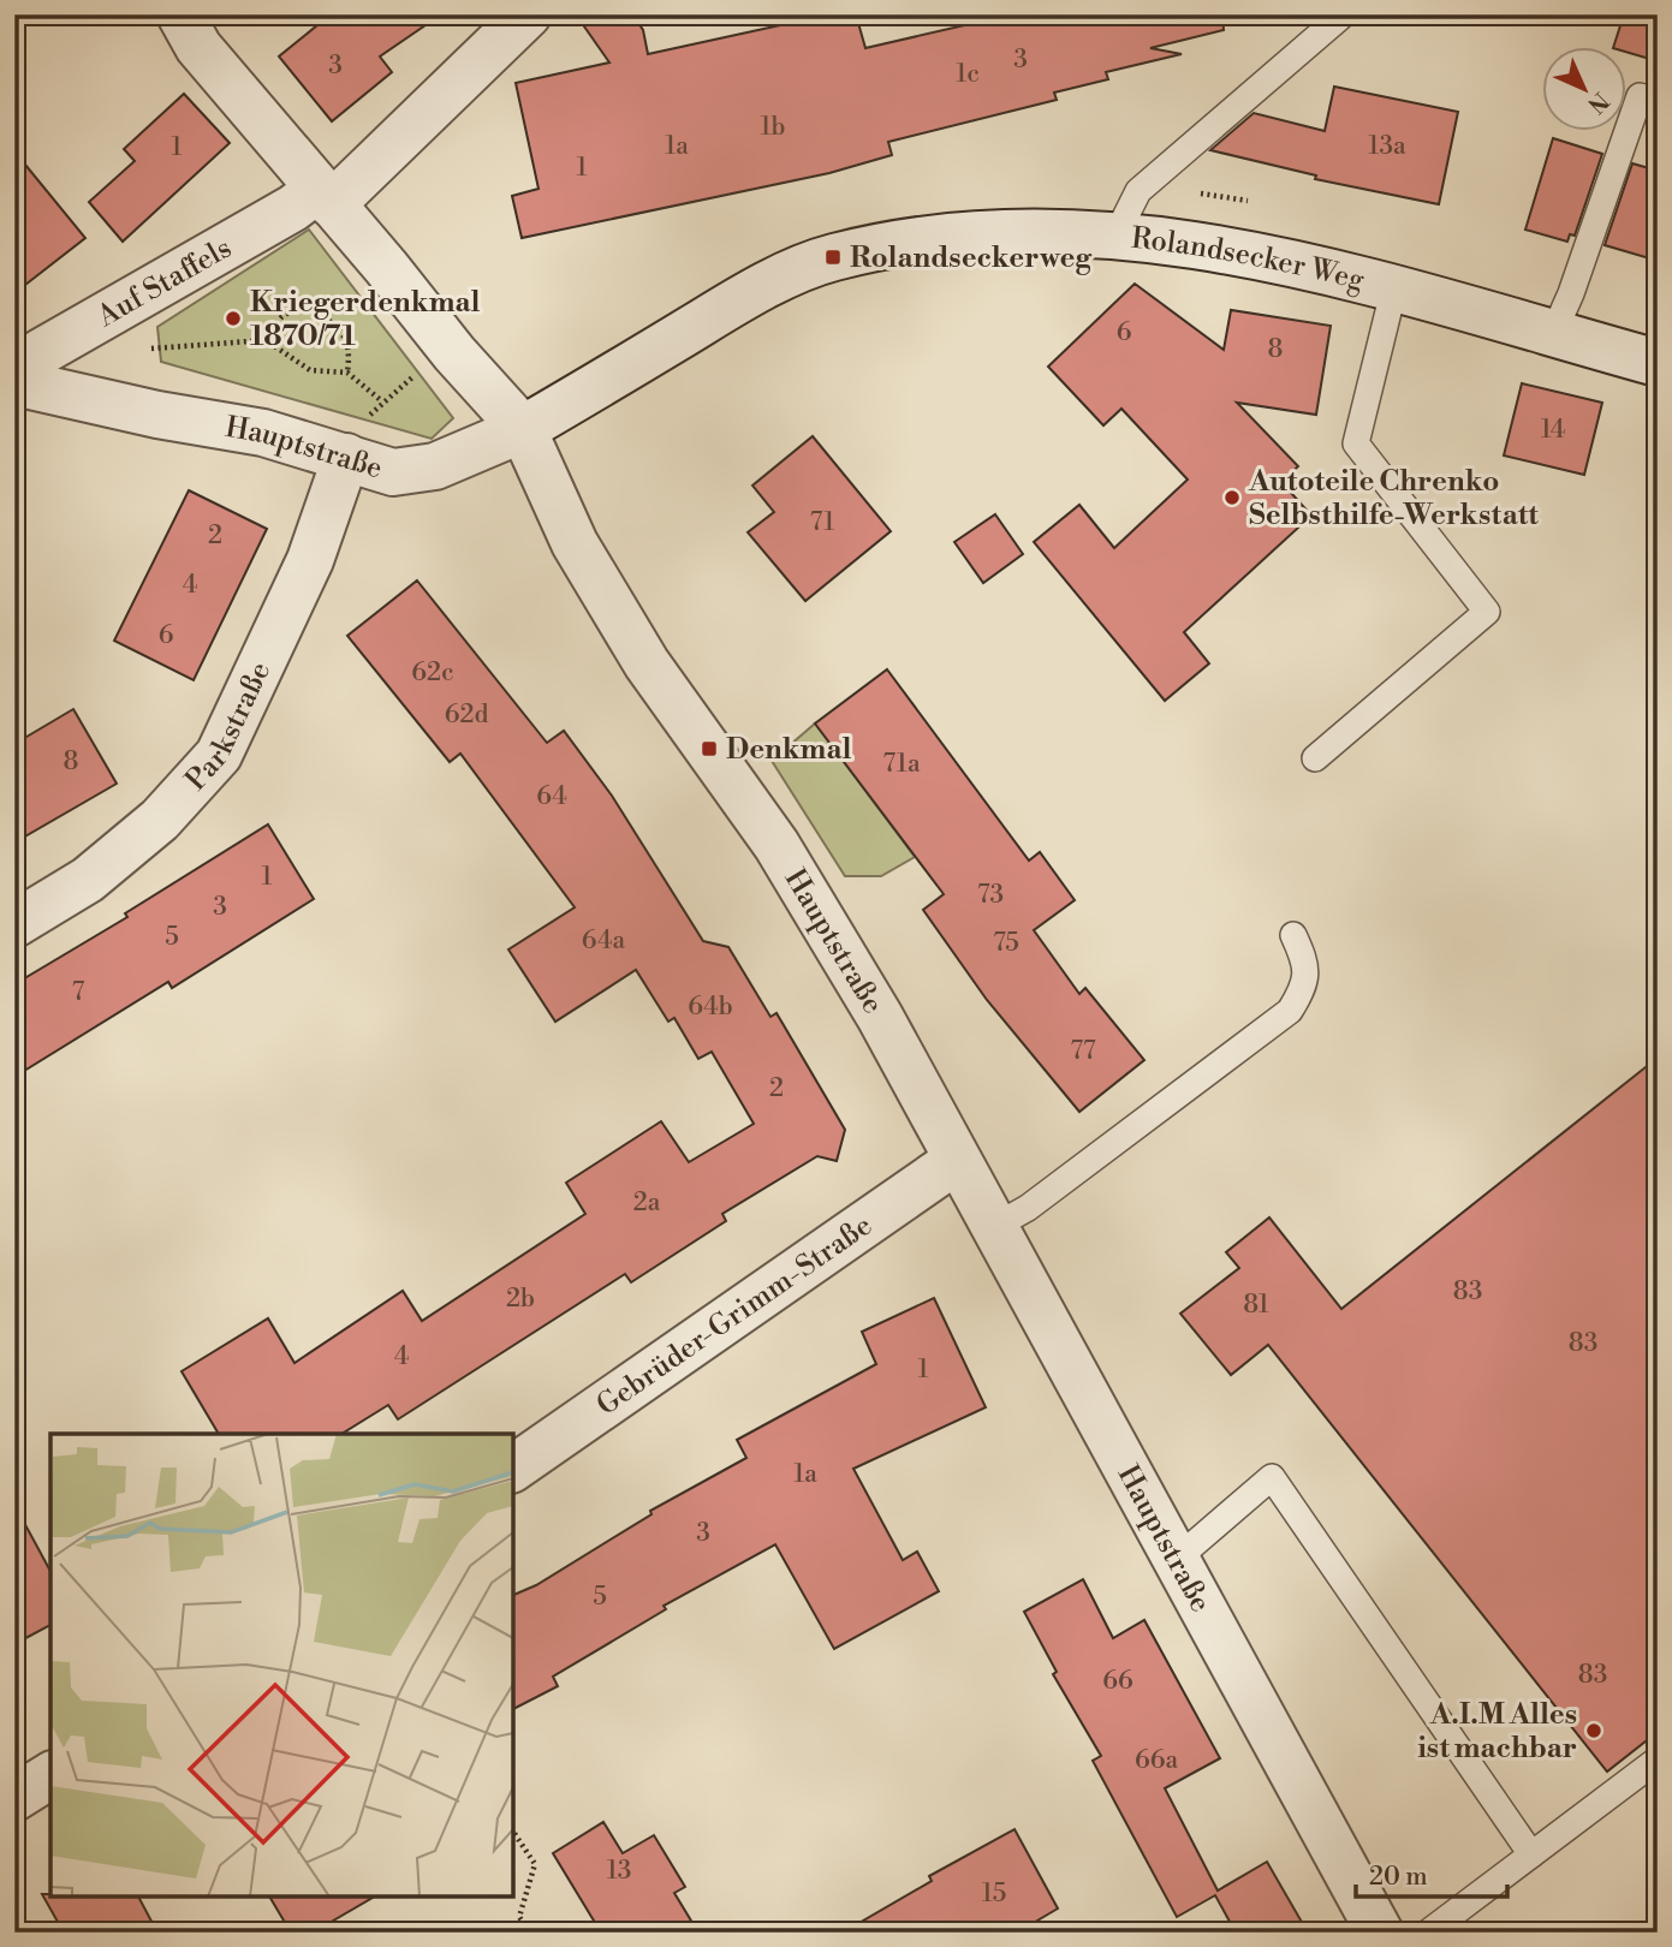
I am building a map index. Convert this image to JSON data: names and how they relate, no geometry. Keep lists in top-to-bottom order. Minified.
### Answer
{"streets":{"street":["Rolandsecker Weg","Auf Staffels","Hauptstraße","Parkstraße","Gebrüder-Grimm-Straße"]},"crossings":[["Rolandsecker Weg","Hauptstraße"],["Auf Staffels","Hauptstraße"],["Hauptstraße","Parkstraße"],["Hauptstraße","Gebrüder-Grimm-Straße"]],"places":{"transit":["Rolandseckerweg","Denkmal"],"other":["Kriegerdenkmal 1870/71","Autoteile Chrenko Selbsthilfe-Werkstatt","A.I.M Alles ist machbar"]},"house_numbers":["3","3","1c","1b","1a","13a","1","1","6","8","14","71","2","4","6","62c","62d","8","71a","64","1","73","3","5","64a","75","7","64b","77","2","2a","83","2b","81","83","4","1","1a","3","5","83","66","66a","13","15"],"scale_bar":"20 m","north":"bottom right"}
